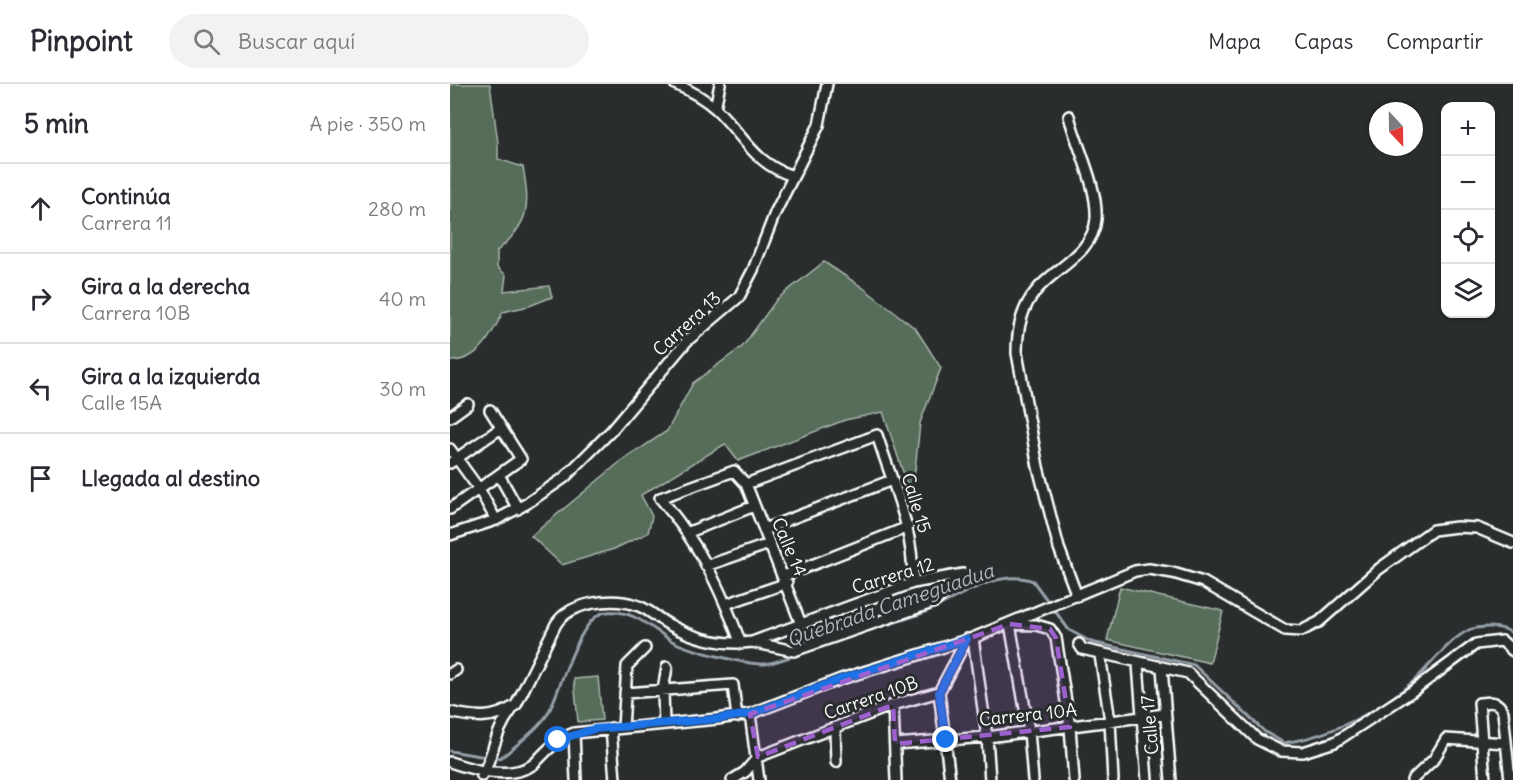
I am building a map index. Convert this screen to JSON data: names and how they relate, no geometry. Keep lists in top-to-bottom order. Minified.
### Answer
{"streets":{"street":["Carrera 13","Calle 15","Calle 14","Carrera 12","Carrera 10B","Carrera 10A","Calle 17"]},"crossings":[["Calle 15","Calle 14"],["Calle 15","Carrera 12"],["Calle 14","Carrera 12"],["Carrera 10A","Calle 17"]],"water":["Quebrada Cameguadua"],"north":"bottom","page":{"header":"Pinpoint","search":"Buscar aquí","nav":["Mapa","Capas","Compartir"],"heading":["5 min","A pie · 350 m"],"map_buttons":["+","−"],"list":[["Continúa","Carrera 11","280 m"],["Gira a la derecha","Carrera 10B","40 m"],["Gira a la izquierda","Calle 15A","30 m"],"Llegada al destino"]}}
